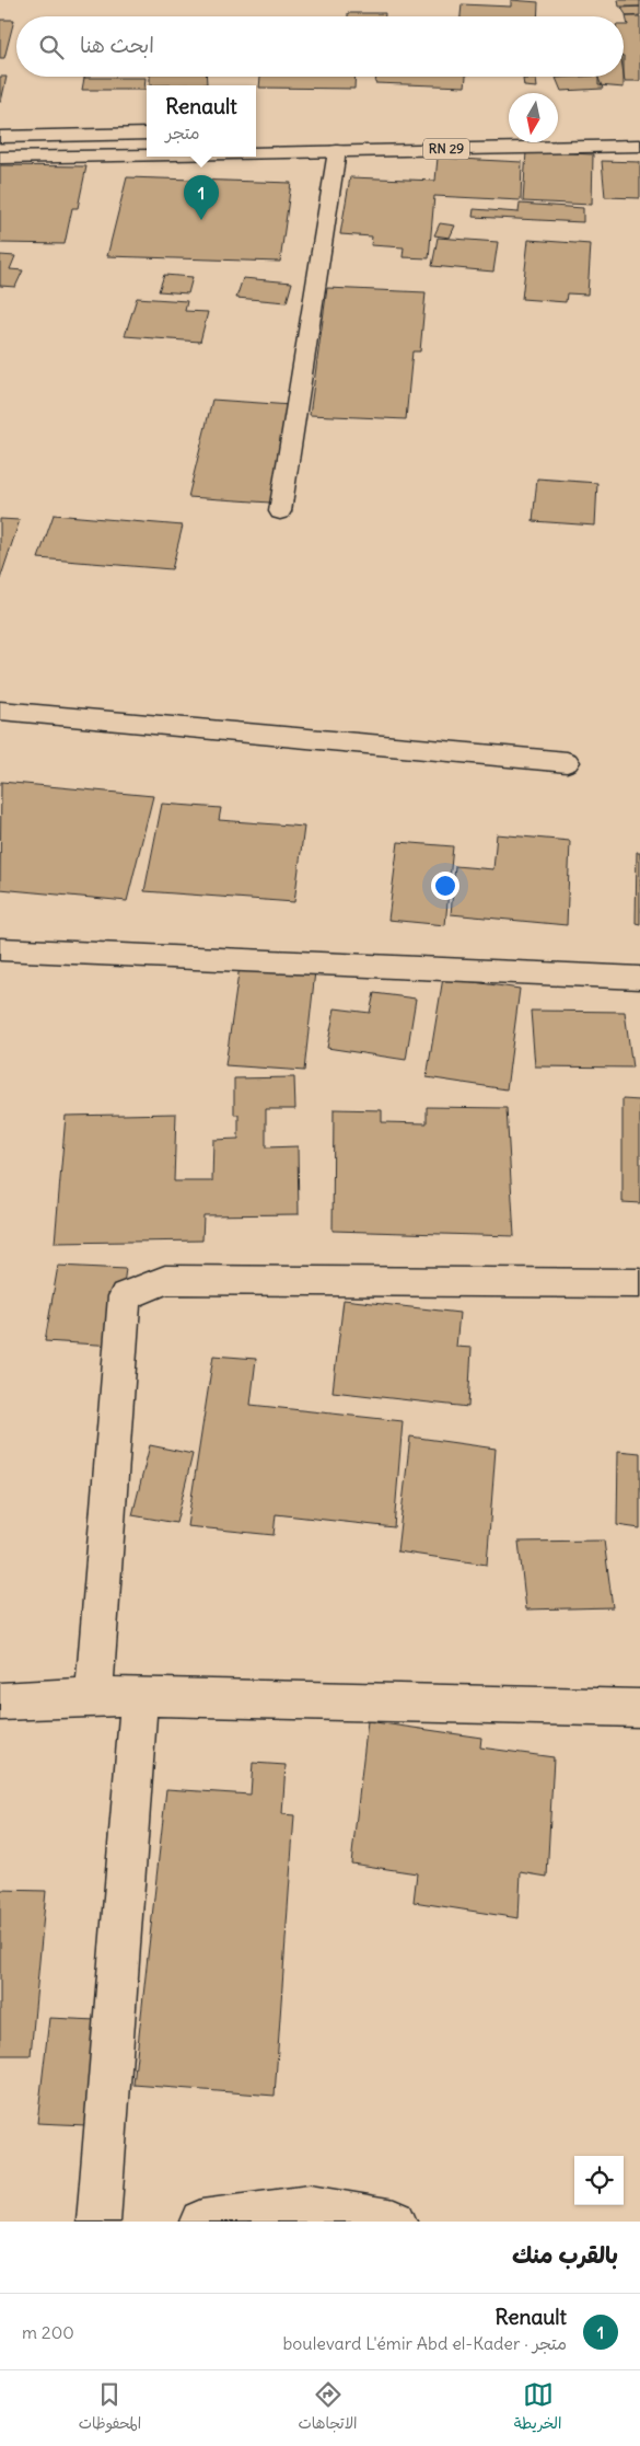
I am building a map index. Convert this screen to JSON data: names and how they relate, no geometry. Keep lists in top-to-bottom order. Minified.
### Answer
{"streets":{"main road":["RN 29"]},"north":"bottom","page":{"search":"ابحث هنا","popup":["Renault","متجر"],"pins":"1","heading":"بالقرب منك","list":[{"mark":"1","name":"Renault","note":"متجر · boulevard L'émir Abd el-Kader","value":"200 m"}],"nav":["الخريطة","الاتجاهات","المحفوظات"]}}
